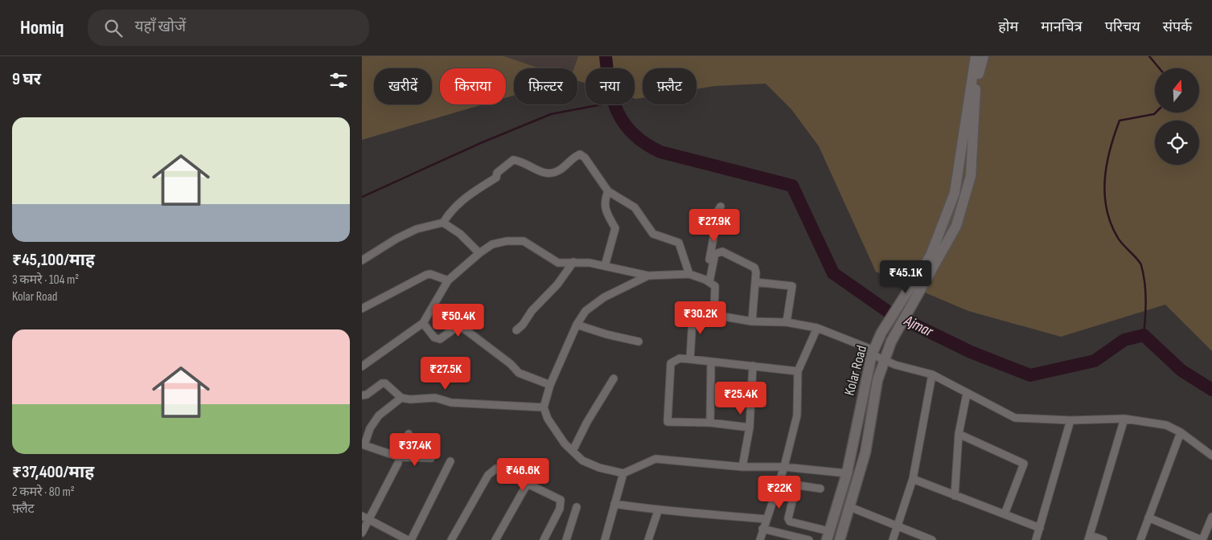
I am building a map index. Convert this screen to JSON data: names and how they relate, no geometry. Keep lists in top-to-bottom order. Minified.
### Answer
{"streets":{"main road":["Kolar Road"]},"water":["Ajmar"],"north":"top","page":{"header":"Homiq","search":"यहाँ खोजें","nav":["होम","मानचित्र","परिचय","संपर्क"],"heading":"9 घर","chip":["खरीदें","किराया","फ़िल्टर","नया","फ़्लैट"],"list":[{"name":"₹45,100/माह","note":"3 कमरे · 104 m² · Kolar Road"},{"name":"₹37,400/माह","note":"2 कमरे · 80 m² · फ़्लैट"}],"price":["₹27.9K","₹45.1K","₹30.2K","₹50.4K","₹27.5K","₹25.4K","₹37.4K","₹46.6K","₹22K"]}}
